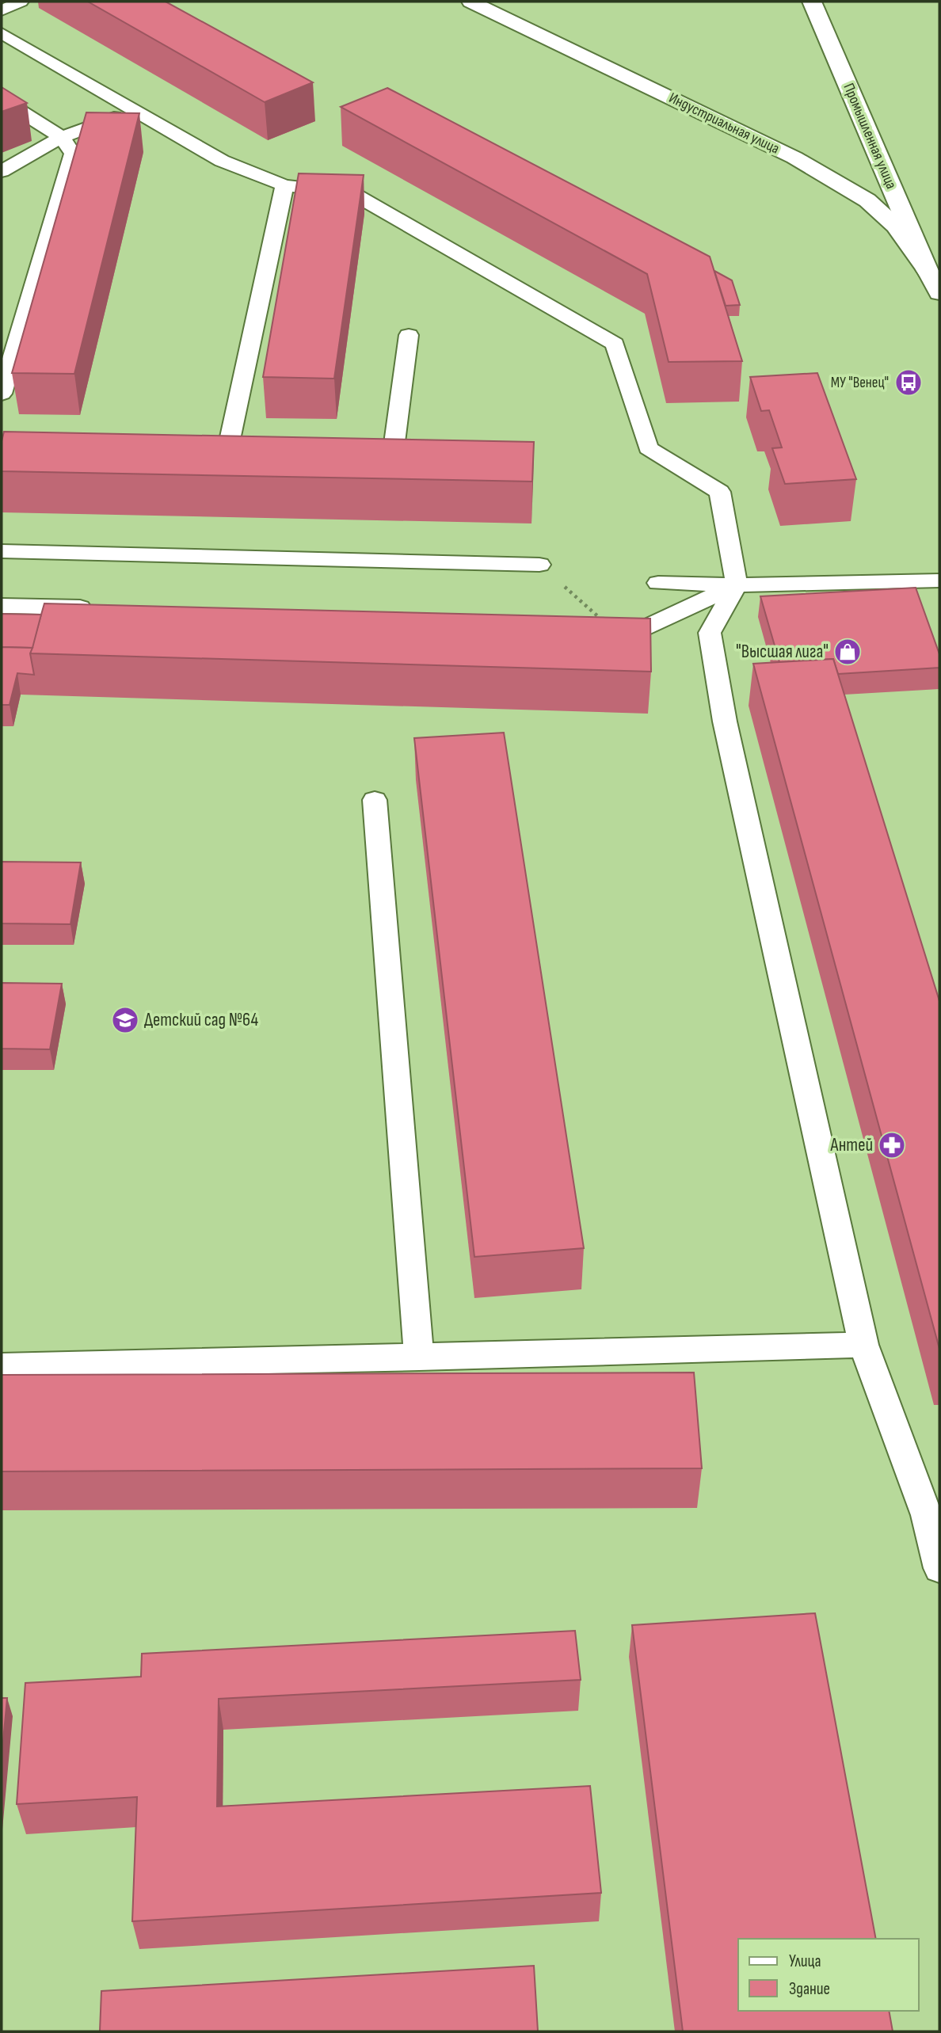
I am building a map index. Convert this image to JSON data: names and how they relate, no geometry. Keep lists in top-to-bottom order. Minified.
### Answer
{"streets":{"main road":["Индустриальная улица","Промышленная улица"]},"crossings":[["Индустриальная улица","Промышленная улица"]],"places":{"bus stop":["МУ \"Венец\""],"shop":["\"Высшая лига\""],"school or university":["Детский сад №64"],"pharmacy":["Антей"]},"legend":["Улица","Здание"]}
